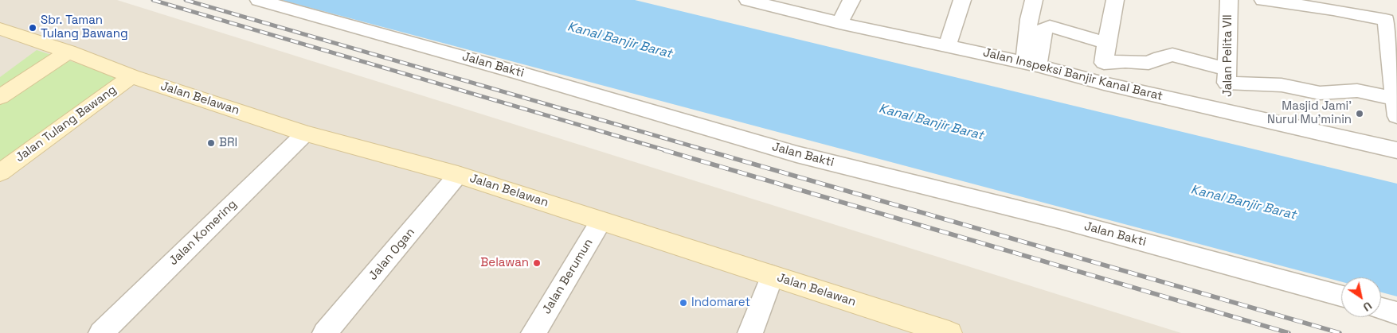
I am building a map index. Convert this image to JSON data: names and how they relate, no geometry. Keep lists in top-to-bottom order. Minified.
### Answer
{"streets":{"street":["Jalan Pelita VII","Jalan Bakti","Jalan Inspeksi Banjir Kanal Barat","Jalan Belawan","Jalan Tulang Bawang","Jalan Komering","Jalan Ogan","Jalan Berumun"]},"crossings":[["Jalan Pelita VII","Jalan Inspeksi Banjir Kanal Barat"],["Jalan Belawan","Jalan Tulang Bawang"],["Jalan Belawan","Jalan Komering"],["Jalan Belawan","Jalan Ogan"],["Jalan Belawan","Jalan Berumun"]],"water":["Kanal Banjir Barat"],"places":["Sbr. Taman Tulang Bawang","Masjid Jami' Nurul Mu'minin","BRI","Belawan","Indomaret"],"north":"bottom right"}
